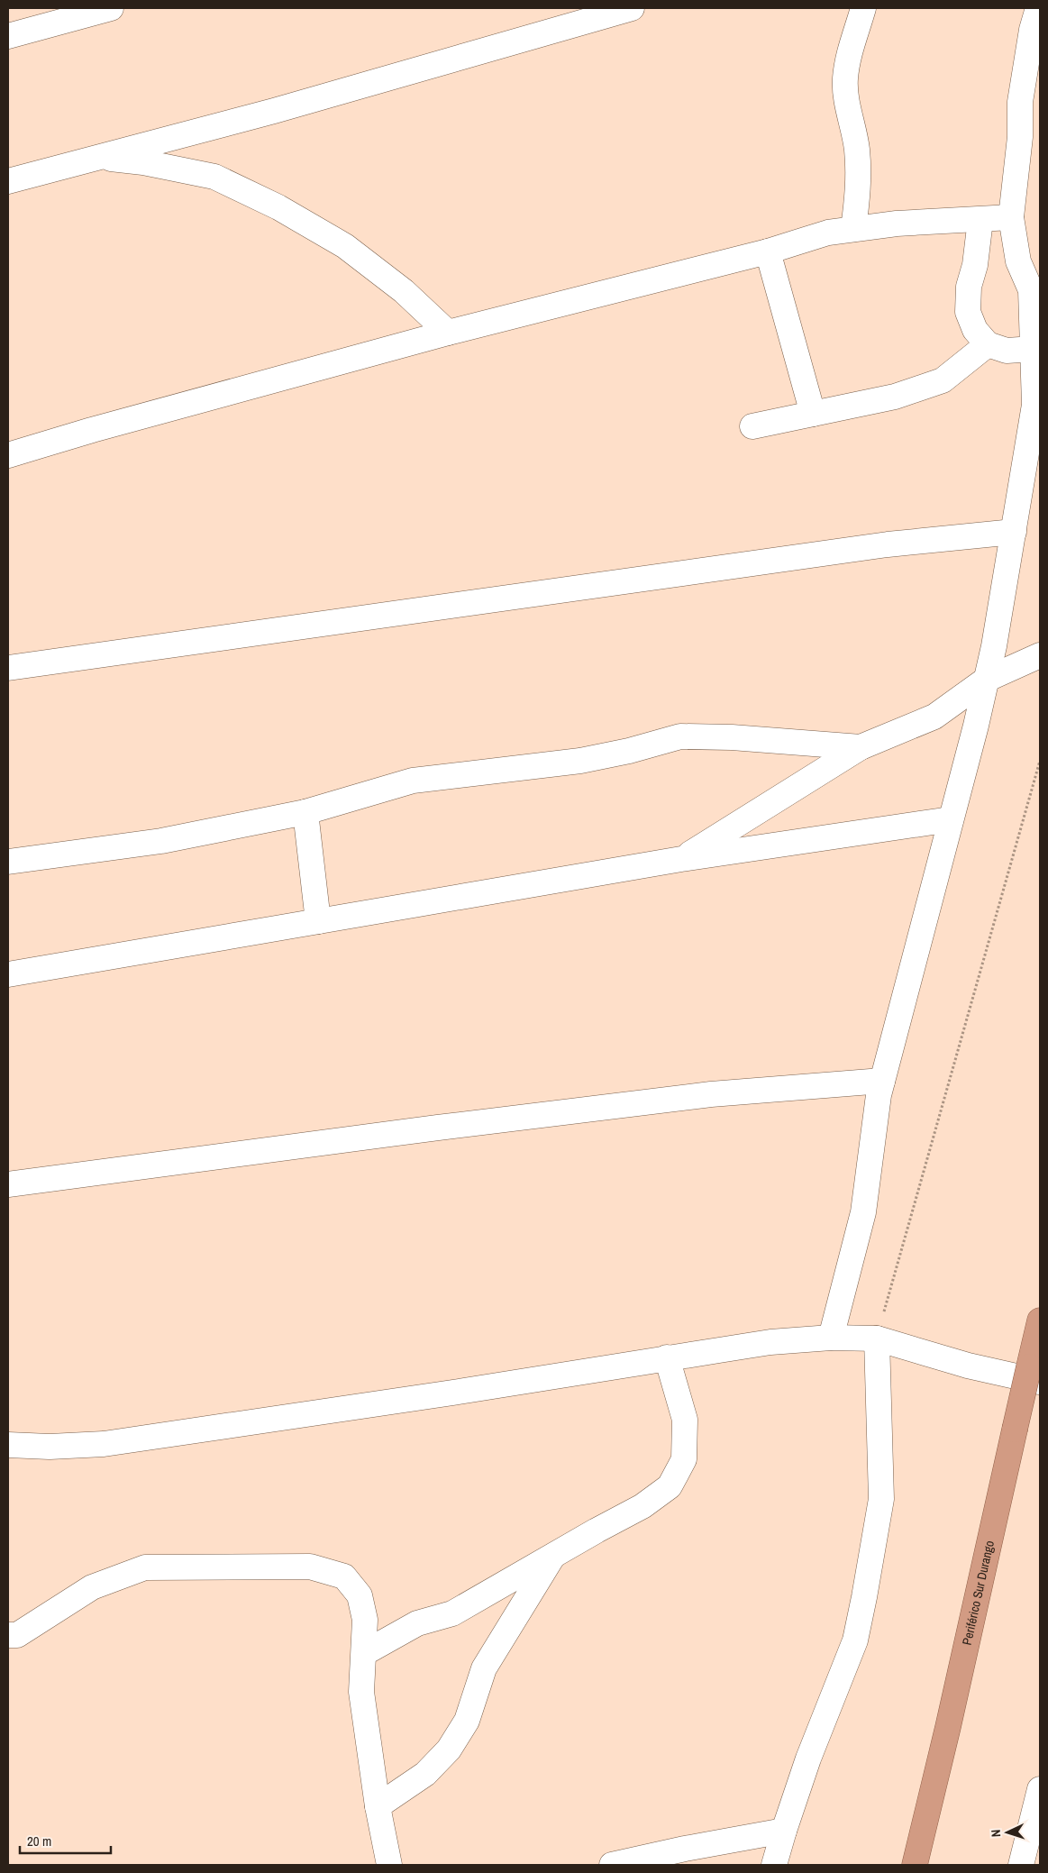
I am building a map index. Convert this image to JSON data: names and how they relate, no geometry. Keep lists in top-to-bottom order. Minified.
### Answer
{"streets":{"highway":["Periférico Sur Durango"]},"scale_bar":"20 m","north":"left"}
